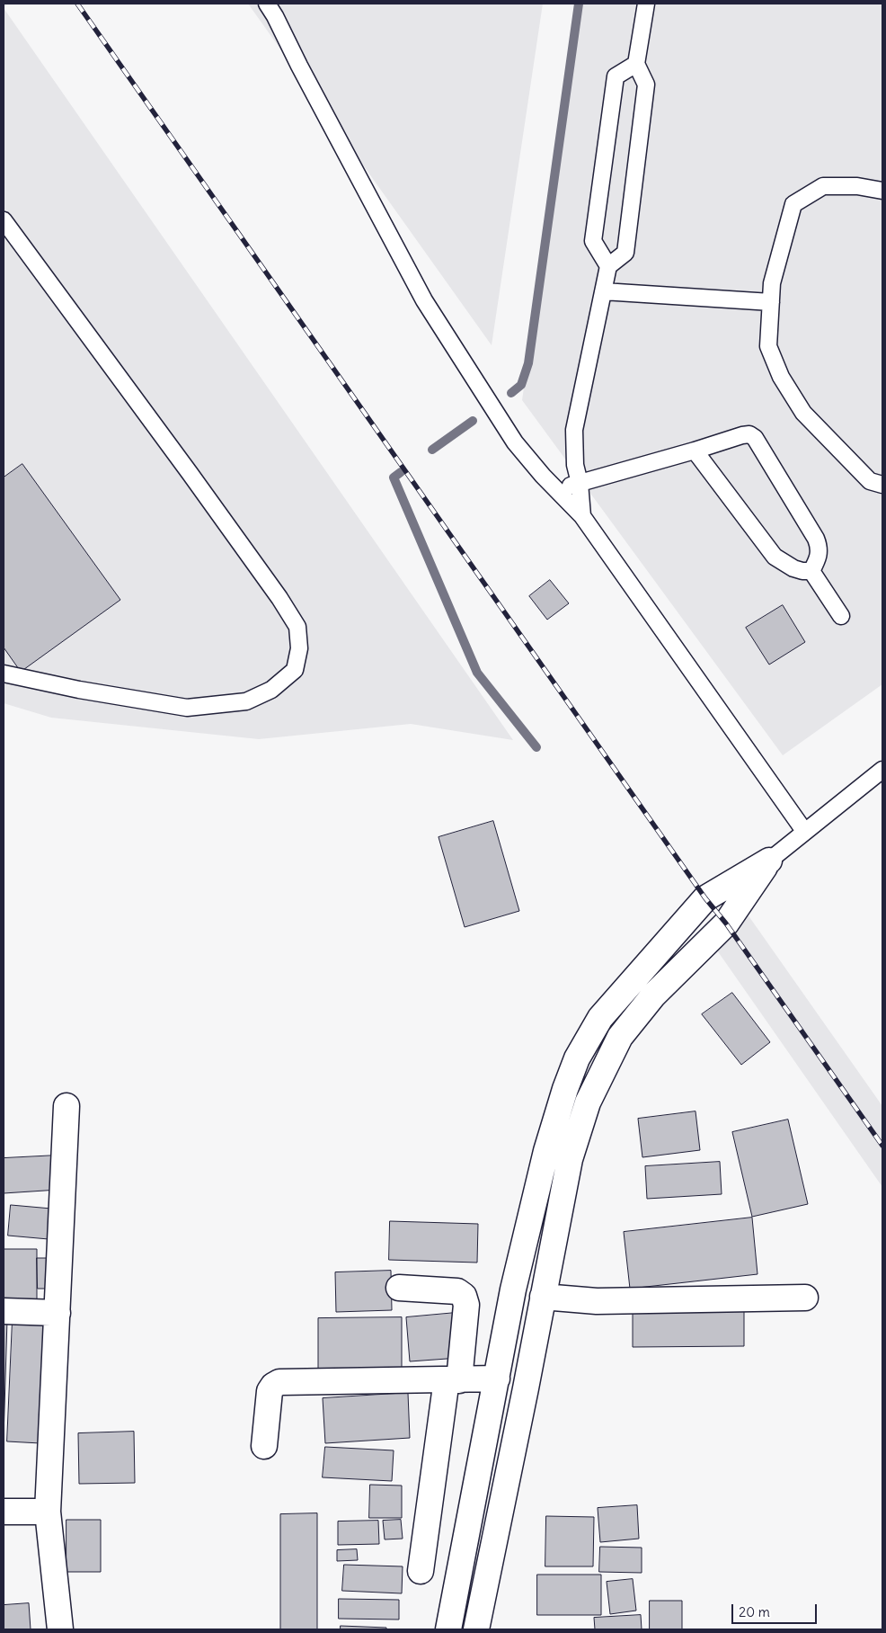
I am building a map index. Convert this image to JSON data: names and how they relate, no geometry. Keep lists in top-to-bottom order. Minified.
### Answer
{"scale_bar":"20 m"}
